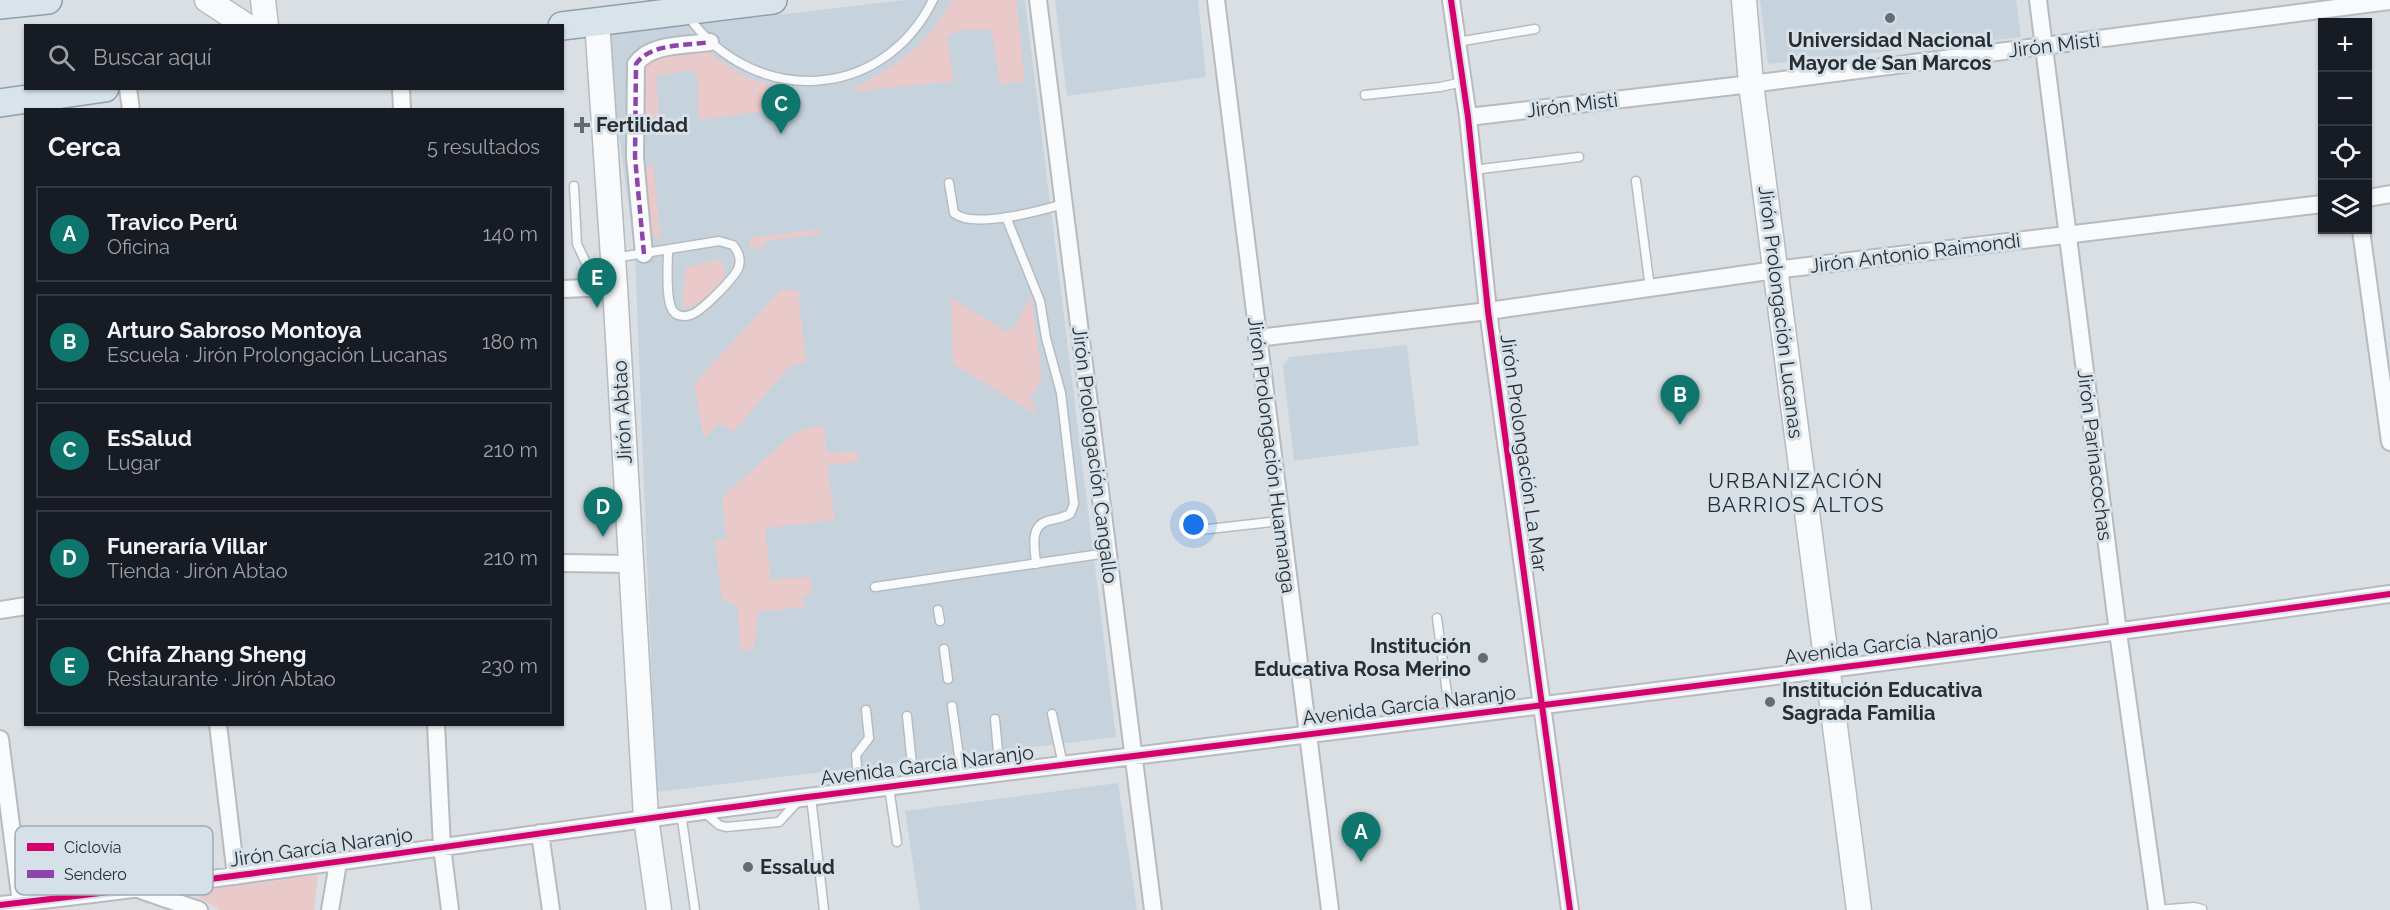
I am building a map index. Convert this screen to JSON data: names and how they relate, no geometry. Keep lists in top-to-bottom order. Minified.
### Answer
{"streets":{"street":["Jirón Misti","Jirón Antonio Raimondi","Jirón Prolongación Lucanas","Jirón Abtao","Jirón Prolongación La Mar","Jirón Prolongación Cangallo","Jirón Prolongación Huamanga","Jirón Parinacochas","Avenida García Naranjo","Jirón García Naranjo"]},"crossings":[["Jirón Misti","Jirón Prolongación Lucanas"],["Jirón Misti","Jirón Prolongación La Mar"],["Jirón Misti","Jirón Parinacochas"],["Jirón Antonio Raimondi","Jirón Prolongación Lucanas"],["Jirón Antonio Raimondi","Jirón Prolongación La Mar"],["Jirón Antonio Raimondi","Jirón Prolongación Huamanga"],["Jirón Antonio Raimondi","Jirón Parinacochas"],["Jirón Prolongación Lucanas","Avenida García Naranjo"],["Jirón Abtao","Avenida García Naranjo"],["Jirón Abtao","Jirón García Naranjo"],["Jirón Prolongación La Mar","Avenida García Naranjo"],["Jirón Prolongación Cangallo","Avenida García Naranjo"],["Jirón Prolongación Huamanga","Avenida García Naranjo"],["Jirón Parinacochas","Avenida García Naranjo"],["Avenida García Naranjo","Jirón García Naranjo"]],"districts":["URBANIZACIÓN BARRIOS ALTOS"],"places":{"other":["Universidad Nacional Mayor de San Marcos","Institución Educativa Rosa Merino","Institución Educativa Sagrada Familia","Essalud"],"health":["Fertilidad"]},"legend":["Ciclovía","Sendero"],"page":{"map_buttons":["+","−"],"search":"Buscar aquí","pins":["C","E","B","D","A"],"heading":["Cerca","5 resultados"],"list":[{"mark":"A","name":"Travico Perú","note":"Oficina","value":"140 m"},{"mark":"B","name":"Arturo Sabroso Montoya","note":"Escuela · Jirón Prolongación Lucanas","value":"180 m"},{"mark":"C","name":"EsSalud","note":"Lugar","value":"210 m"},{"mark":"D","name":"Funeraría Villar","note":"Tienda · Jirón Abtao","value":"210 m"},{"mark":"E","name":"Chifa Zhang Sheng","note":"Restaurante · Jirón Abtao","value":"230 m"}]}}
